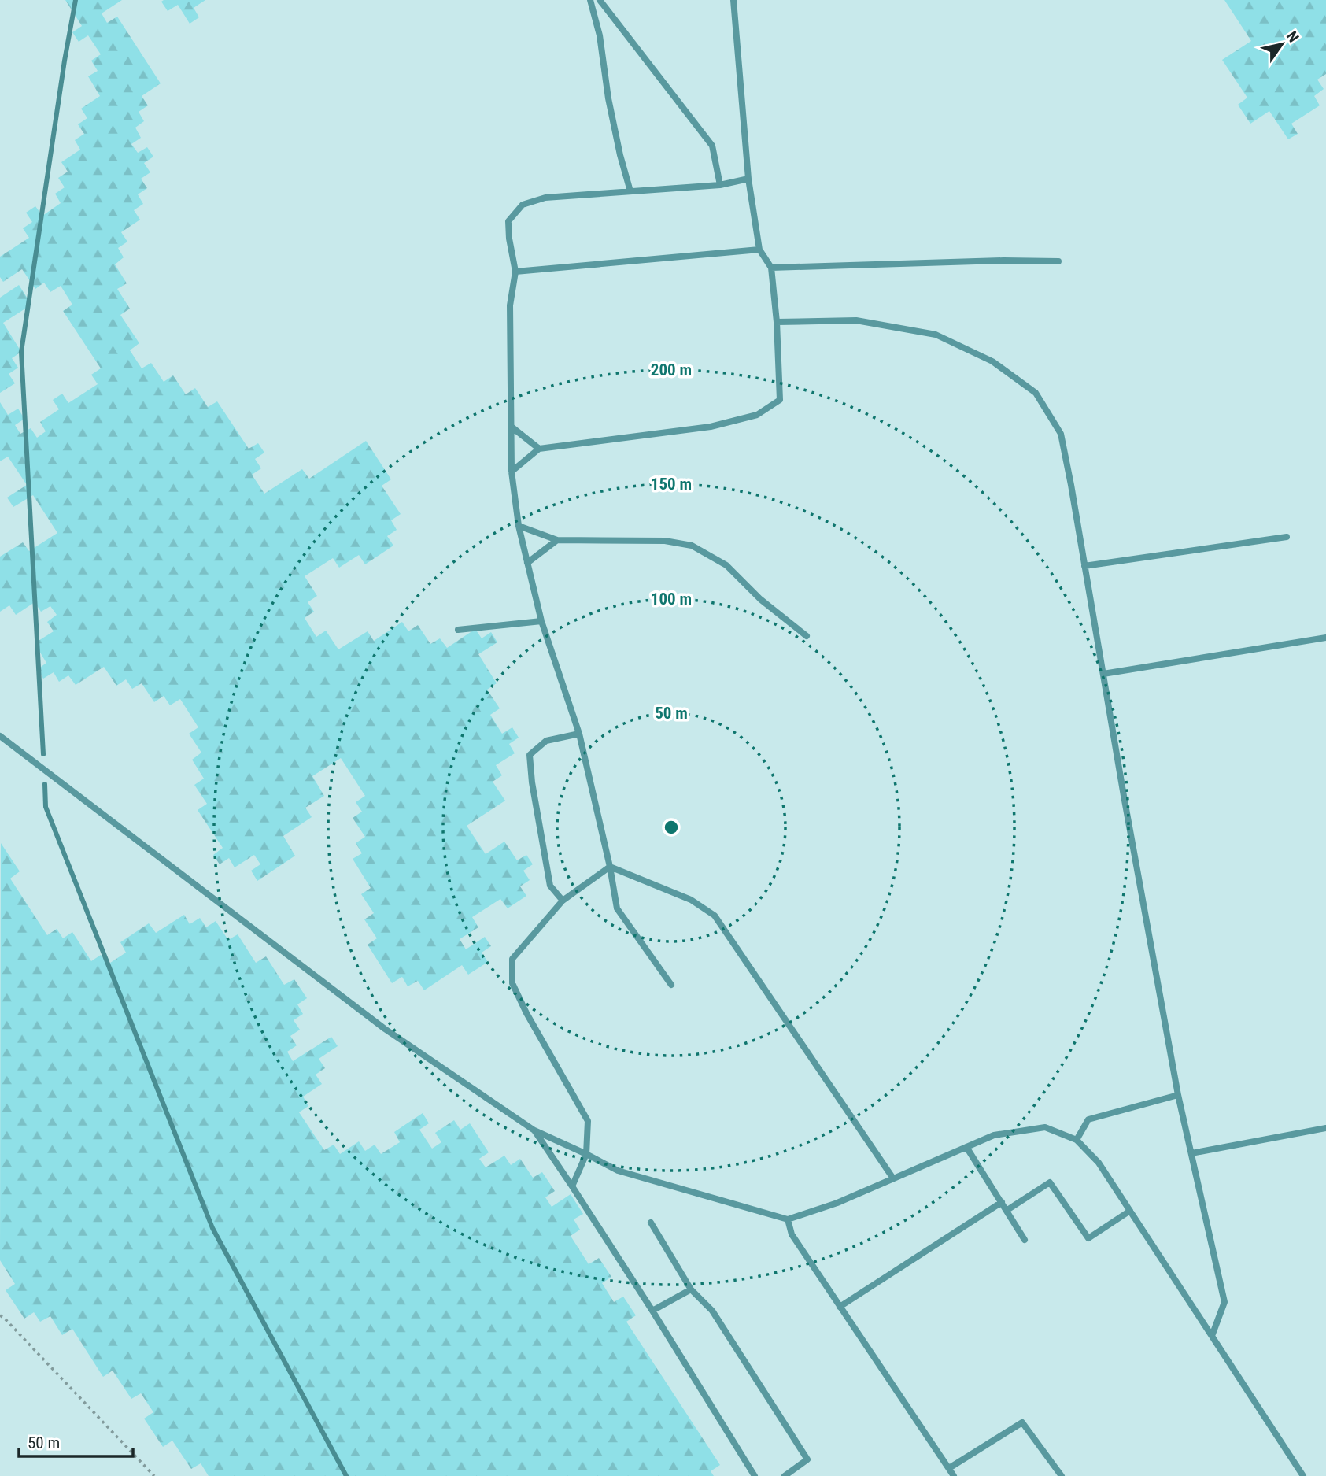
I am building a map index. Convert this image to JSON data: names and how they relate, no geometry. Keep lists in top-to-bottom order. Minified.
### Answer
{"scale_bar":"50 m","north":"top right","rings":["200 m","150 m","100 m","50 m"]}
